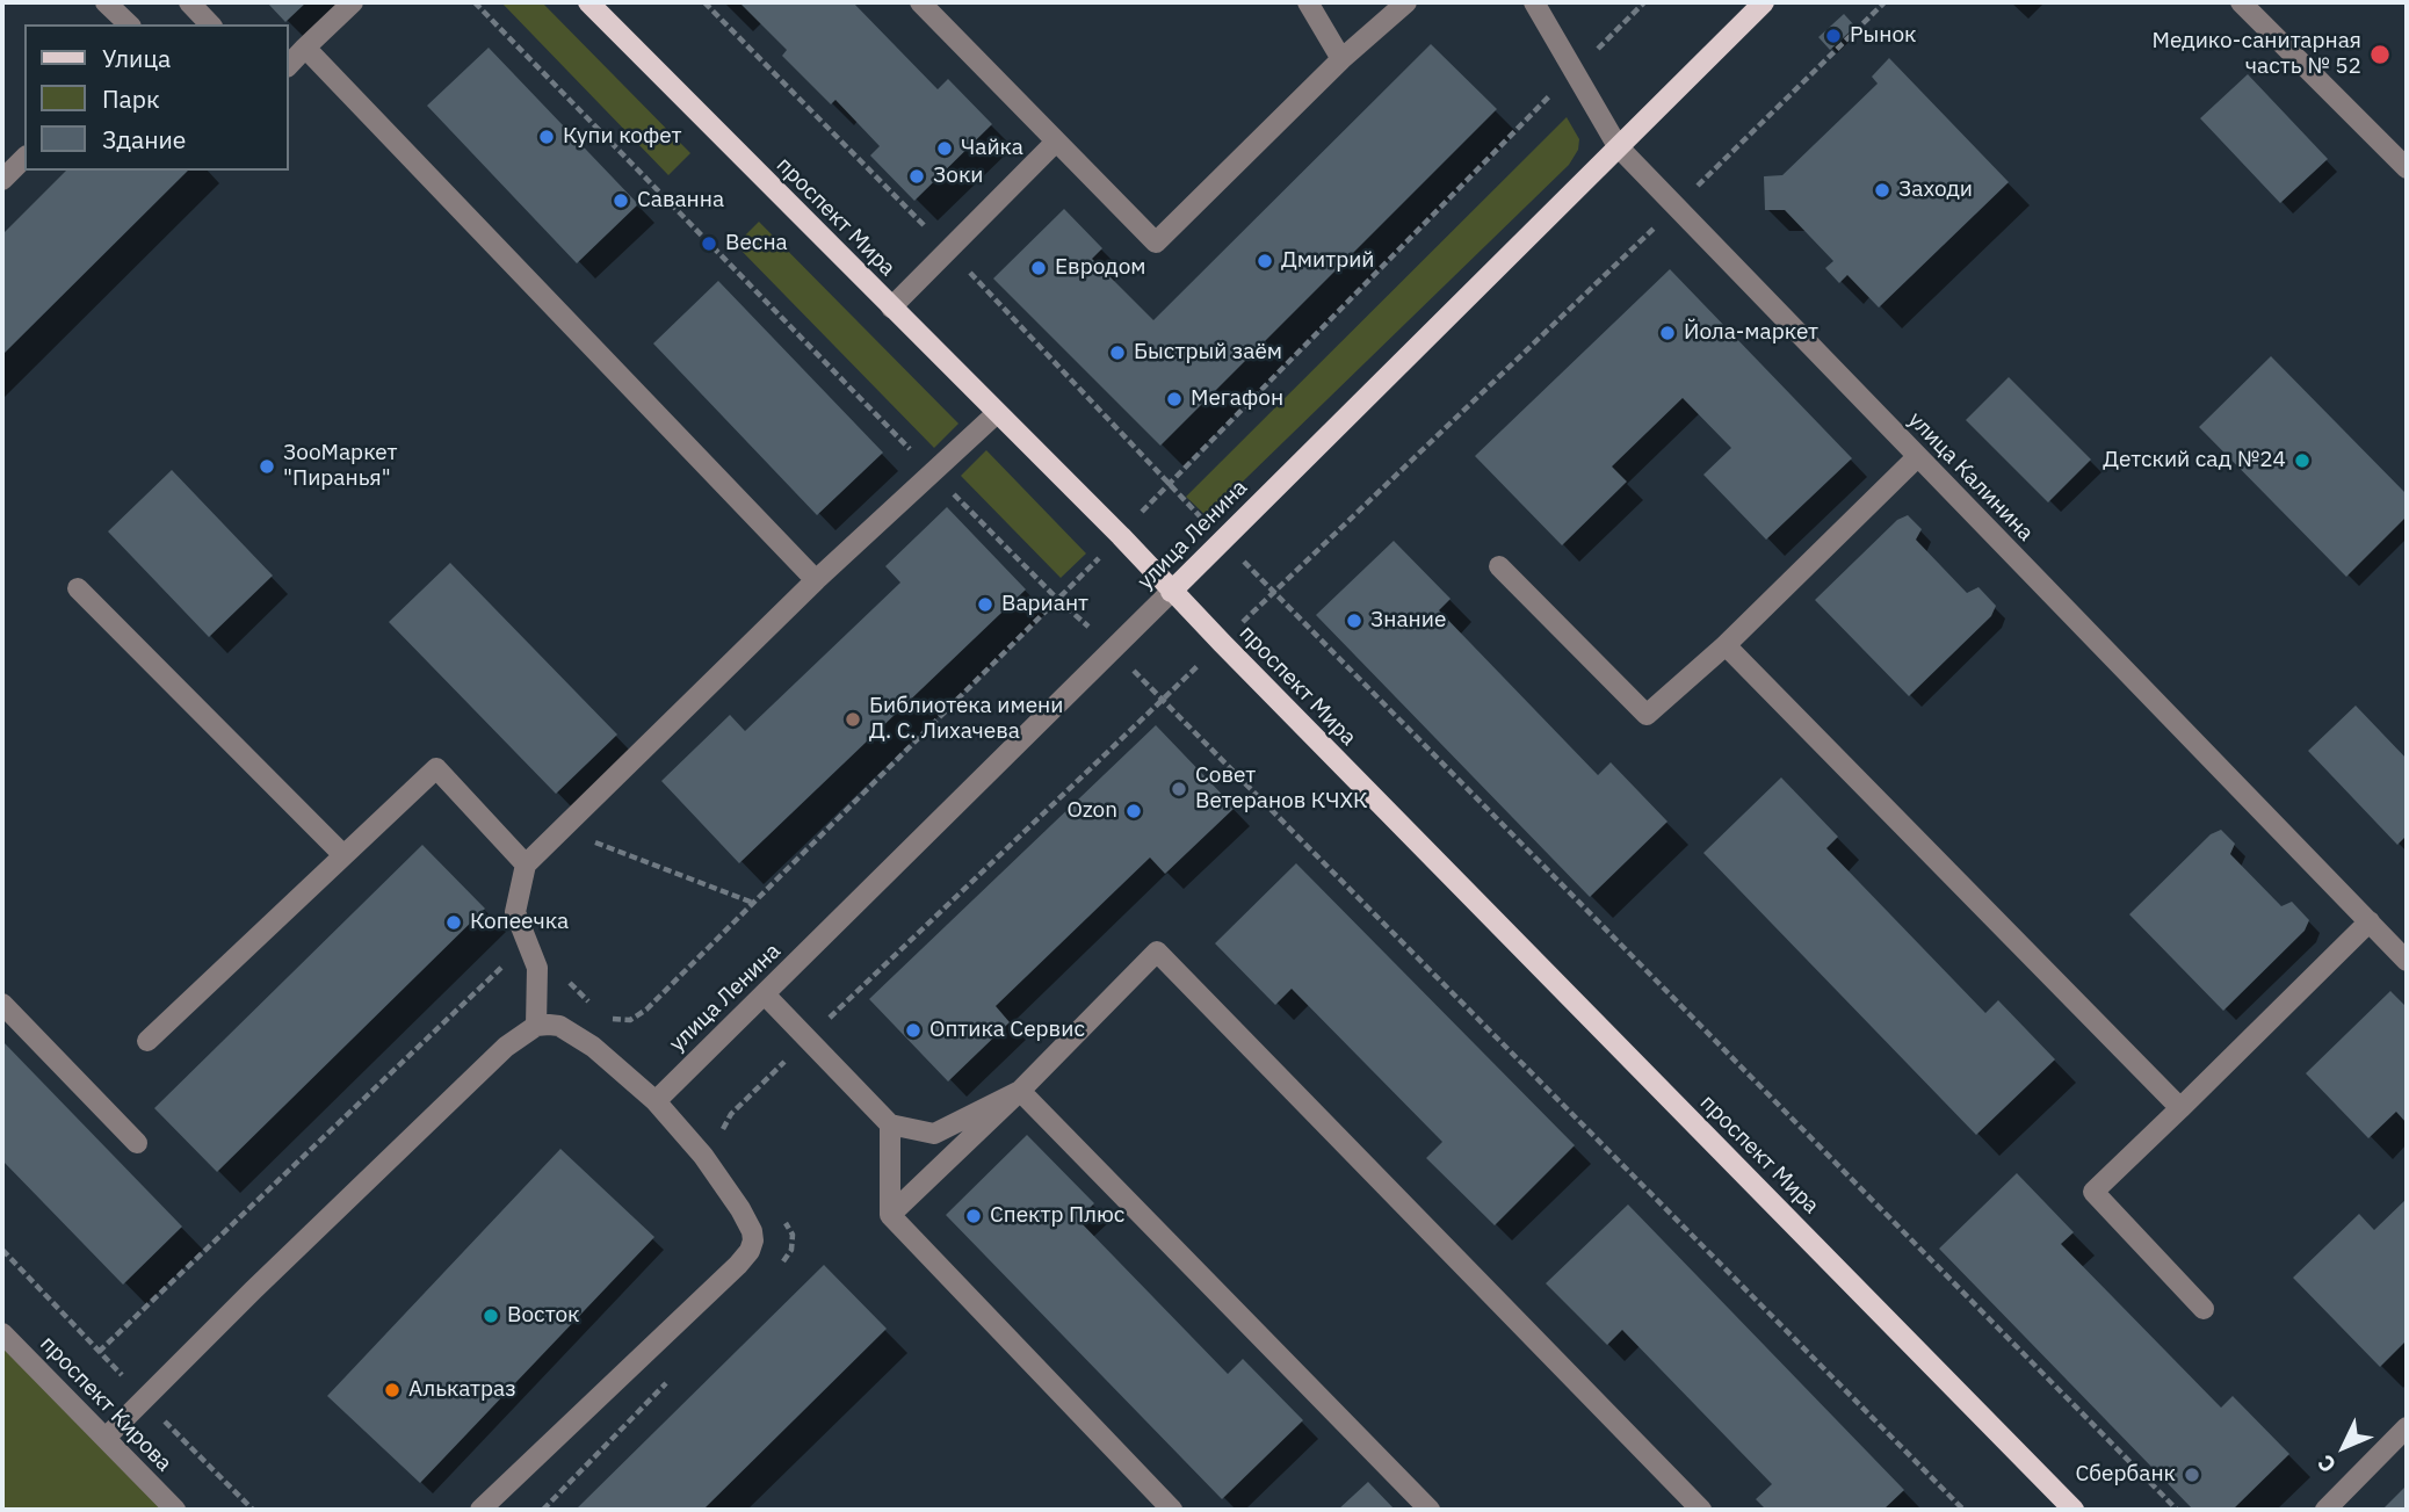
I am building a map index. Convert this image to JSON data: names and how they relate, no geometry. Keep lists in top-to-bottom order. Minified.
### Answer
{"streets":{"main road":["проспект Мира","улица Ленина"],"street":["улица Калинина","проспект Кирова"]},"crossings":[["проспект Мира","улица Ленина"],["улица Калинина","улица Ленина"]],"places":["Рынок","Медико-санитарная часть № 52","Купи кофет","Чайка","Зоки","Заходи","Саванна","Весна","Дмитрий","Евродом","Йола-маркет","Быстрый заём","Мегафон","Детский сад №24","ЗооМаркет \"Пиранья\"","Вариант","Знание","Библиотека имени Д. С. Лихачева","Совет Ветеранов КЧХК","Ozon","Копеечка","Оптика Сервис","Спектр Плюс","Восток","Алькатраз","Сбербанк"],"legend":["Улица","Парк","Здание"],"north":"bottom left"}
